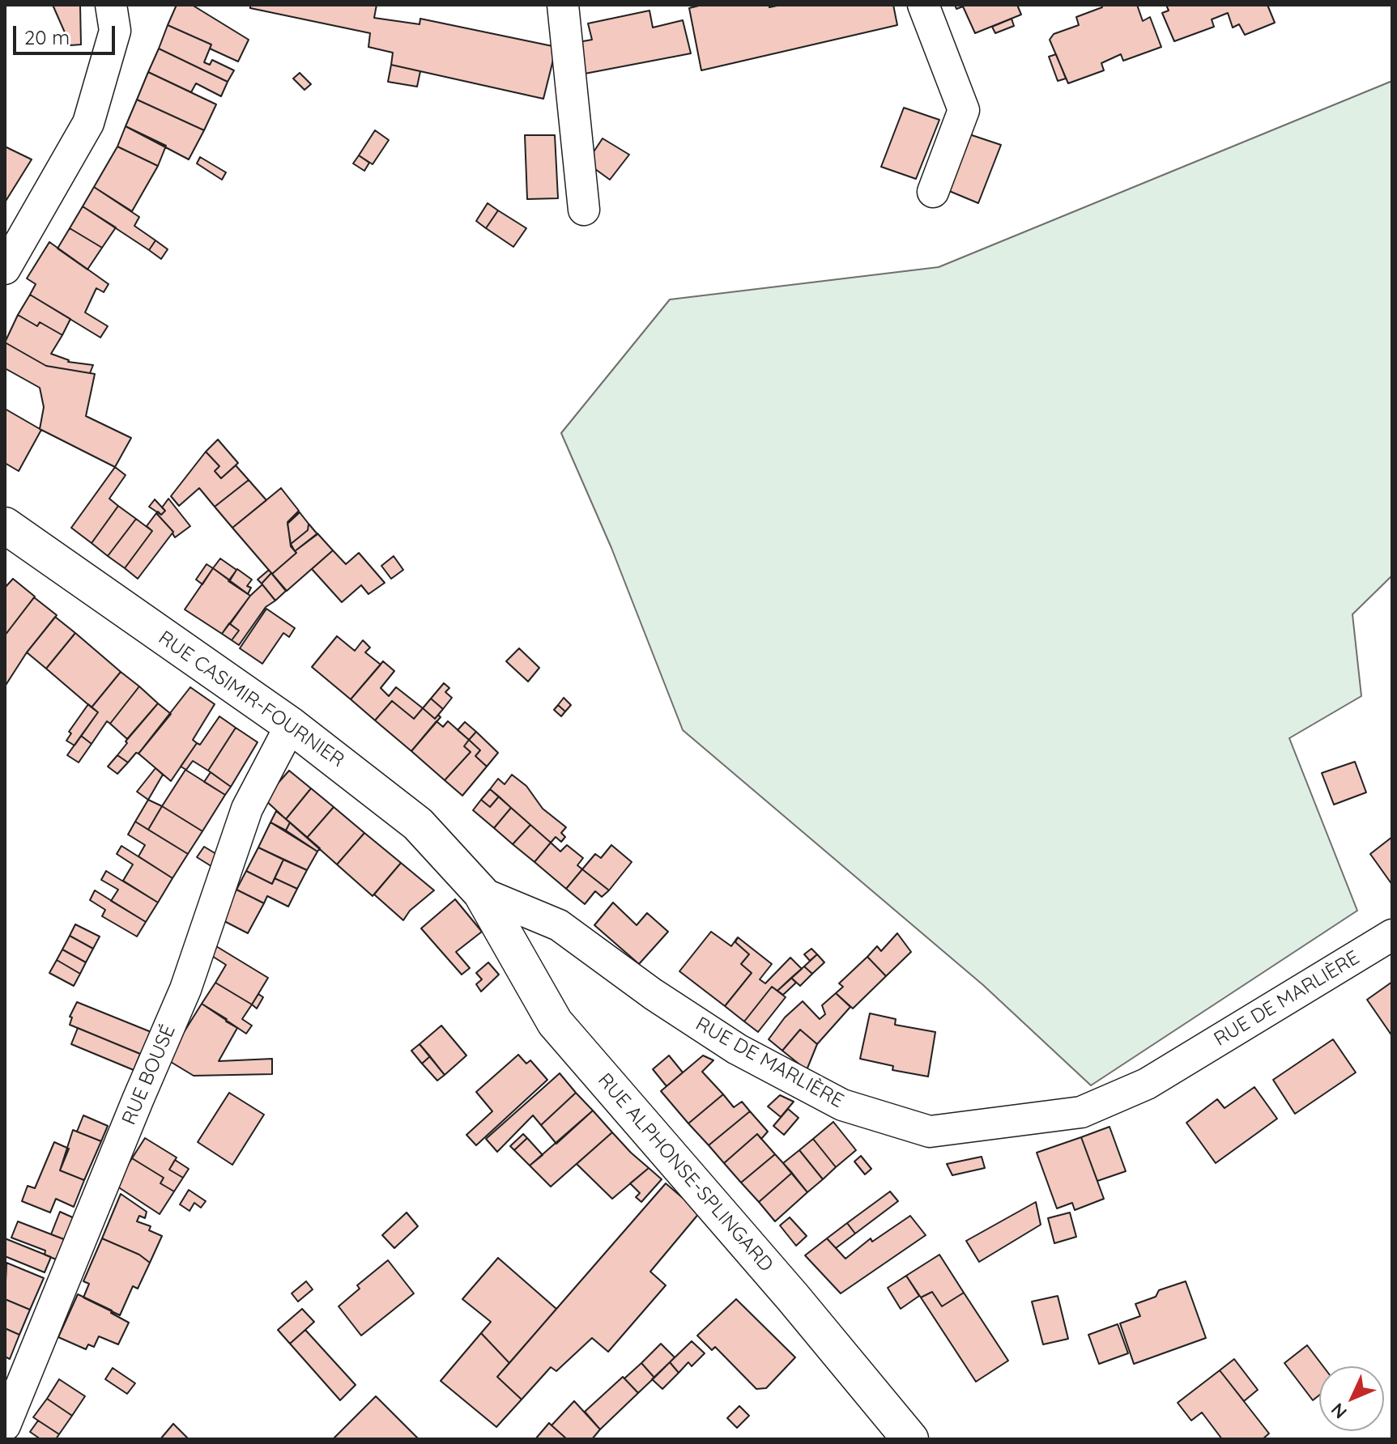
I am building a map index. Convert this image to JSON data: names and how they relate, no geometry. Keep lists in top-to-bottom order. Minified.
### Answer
{"streets":{"street":["RUE CASIMIR-FOURNIER","RUE DE MARLIÈRE","RUE BOUSÉ","RUE ALPHONSE-SPLINGARD"]},"crossings":[["RUE CASIMIR-FOURNIER","RUE DE MARLIÈRE"],["RUE CASIMIR-FOURNIER","RUE BOUSÉ"],["RUE CASIMIR-FOURNIER","RUE ALPHONSE-SPLINGARD"],["RUE DE MARLIÈRE","RUE ALPHONSE-SPLINGARD"]],"scale_bar":"20 m","north":"bottom left"}
